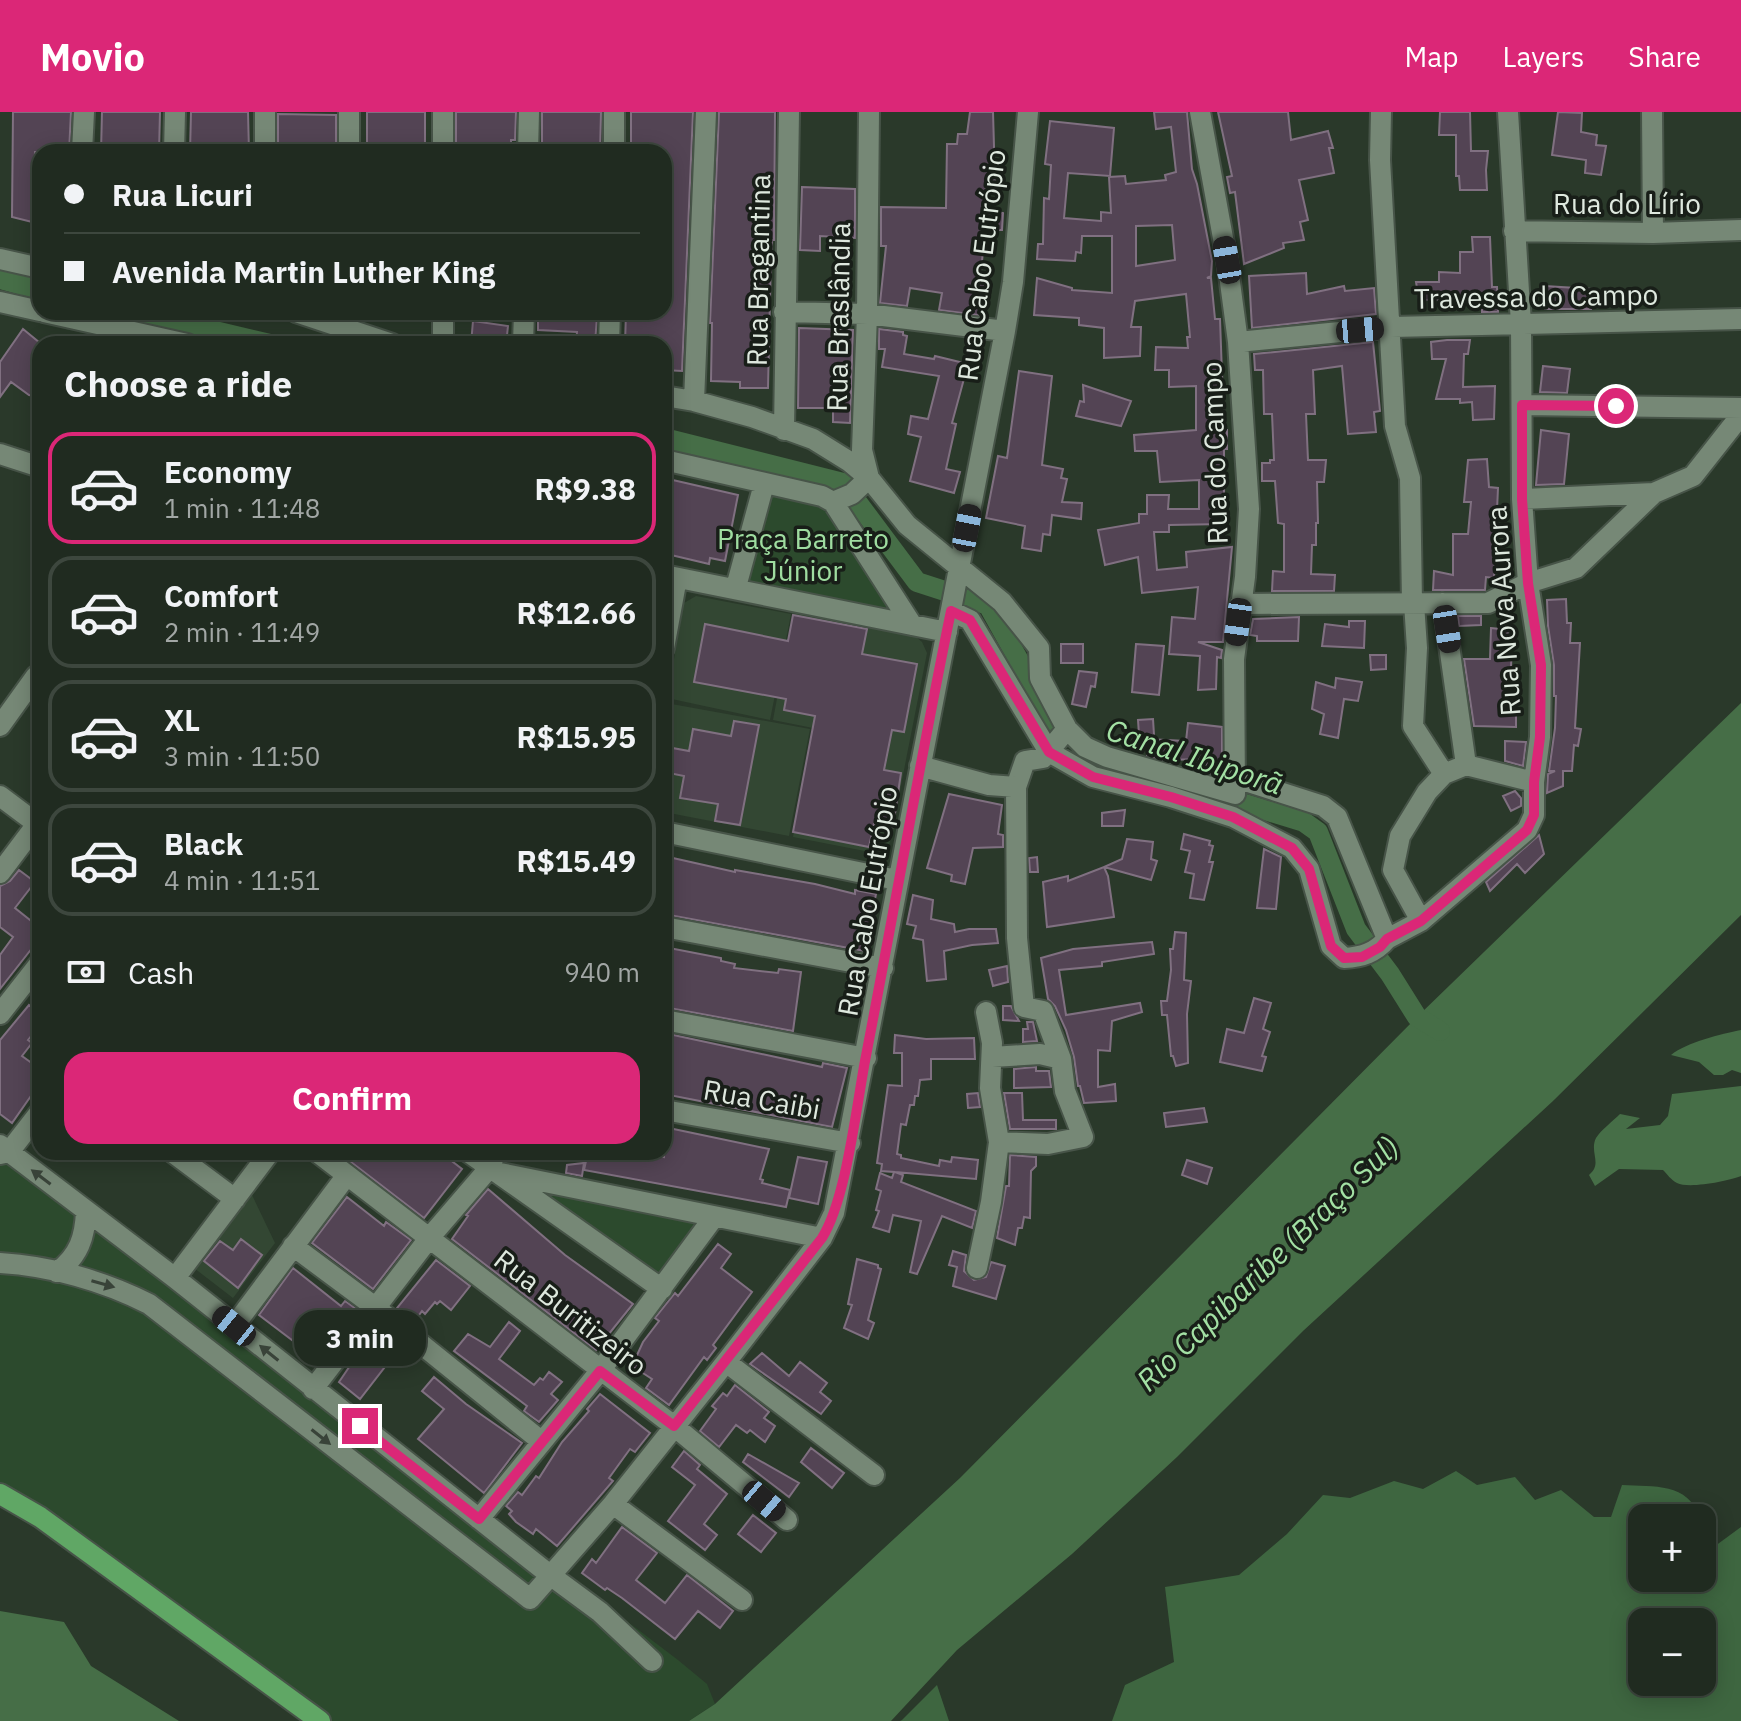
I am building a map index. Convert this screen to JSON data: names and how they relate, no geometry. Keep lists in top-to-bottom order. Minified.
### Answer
{"streets":{"street":["Rua do Lírio","Rua Cabo Eutrópio","Rua Bragantina","Travessa do Campo","Rua Braslândia","Rua do Campo","Rua Nova Aurora","Rua Caibi","Rua Buritizeiro"]},"crossings":[["Rua do Lírio","Rua Nova Aurora"],["Rua Cabo Eutrópio","Rua Caibi"],["Rua Cabo Eutrópio","Rua Buritizeiro"],["Travessa do Campo","Rua do Campo"],["Travessa do Campo","Rua Nova Aurora"]],"water":["Canal Ibiporã","Rio Capibaribe (Braço Sul)"],"parks":["Praça Barreto Júnior"],"page":{"header":"Movio","nav":["Map","Layers","Share"],"banner":["Rua Licuri","Avenida Martin Luther King"],"heading":"Choose a ride","list":[{"name":"Economy","note":"1 min · 11:48","value":"R$9.38"},{"name":"Comfort","note":"2 min · 11:49","value":"R$12.66"},{"name":"XL","note":"3 min · 11:50","value":"R$15.95"},{"name":"Black","note":"4 min · 11:51","value":"R$15.49"}],"pay":["Cash","940 m"],"buttons":"Confirm","bubble":"3 min","map_buttons":["+","−"]}}
